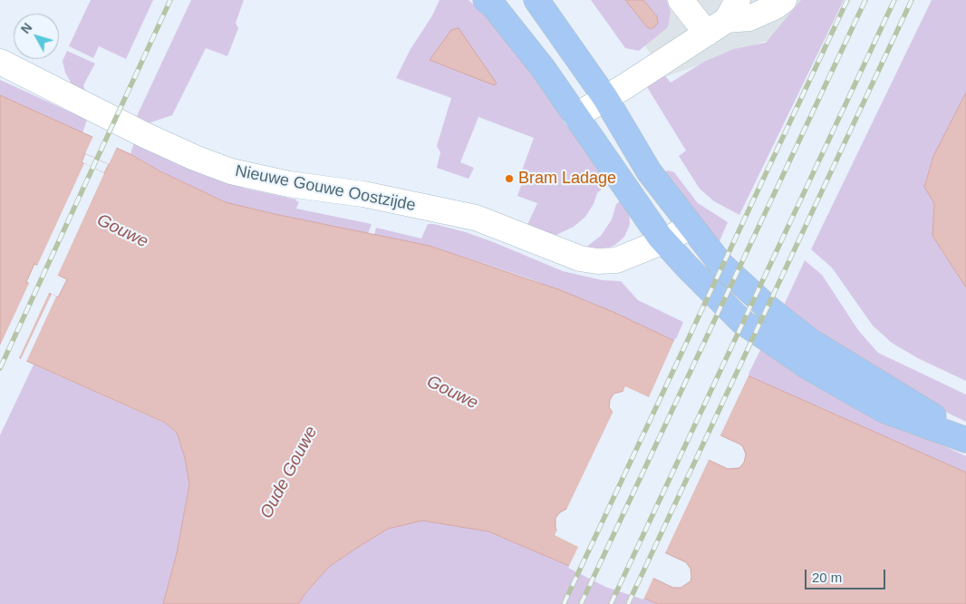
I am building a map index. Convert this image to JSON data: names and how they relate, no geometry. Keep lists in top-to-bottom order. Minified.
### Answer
{"streets":{"street":["Nieuwe Gouwe Oostzijde"]},"water":["Gouwe","Oude Gouwe"],"places":["Bram Ladage"],"scale_bar":"20 m","north":"top left"}
